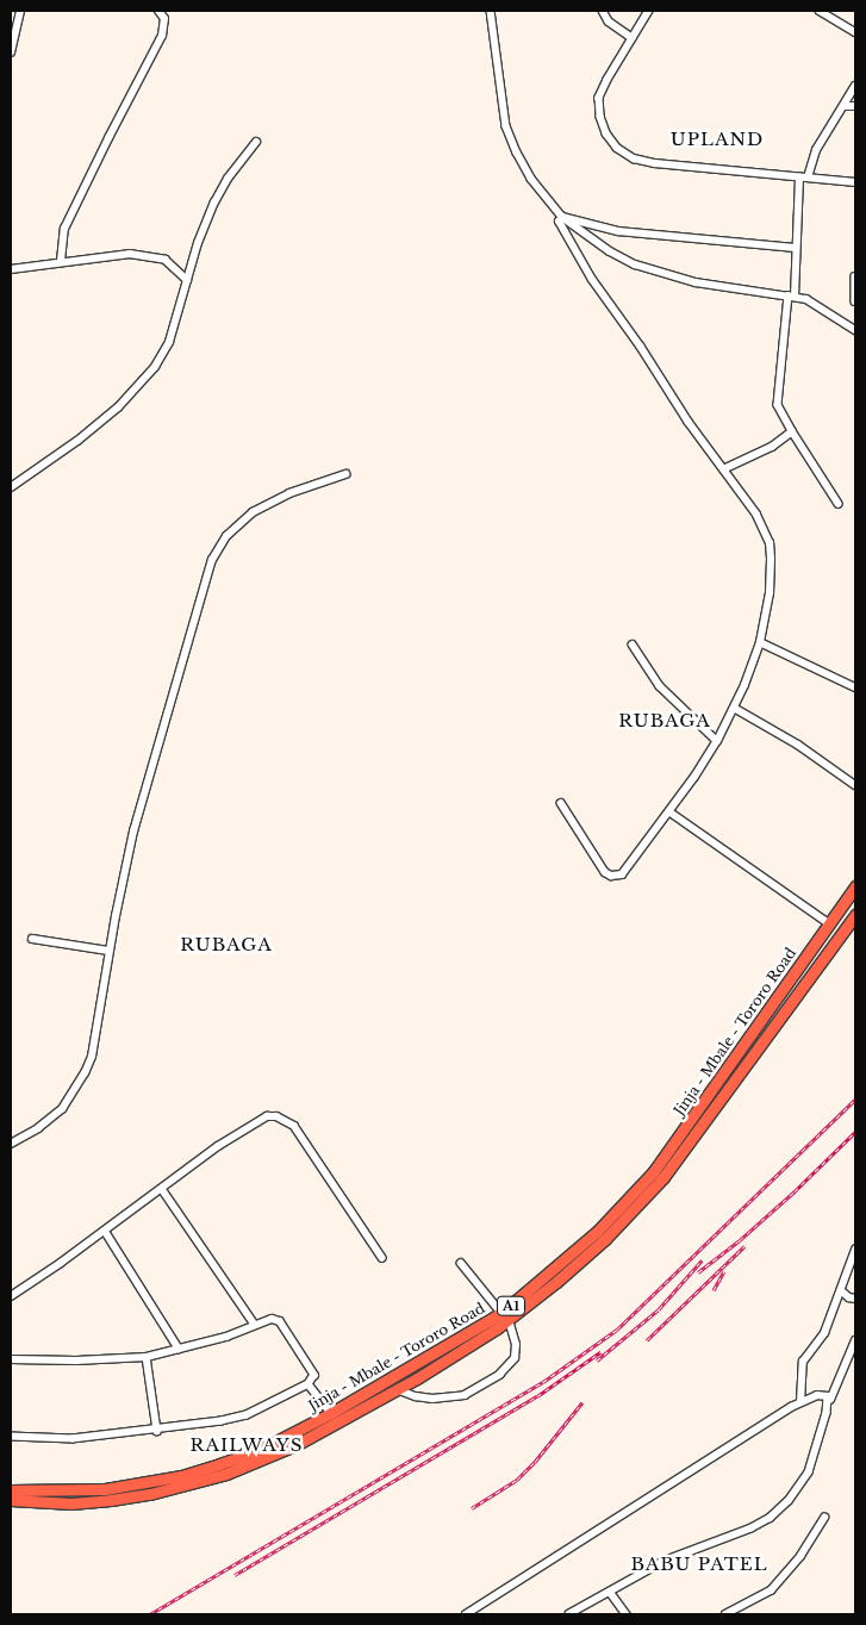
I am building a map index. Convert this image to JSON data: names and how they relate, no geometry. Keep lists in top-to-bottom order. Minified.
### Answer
{"streets":{"highway":["Jinja - Mbale - Tororo Road","A1"]},"districts":["UPLAND","RUBAGA","RUBAGA","RAILWAYS","BABU PATEL"]}
